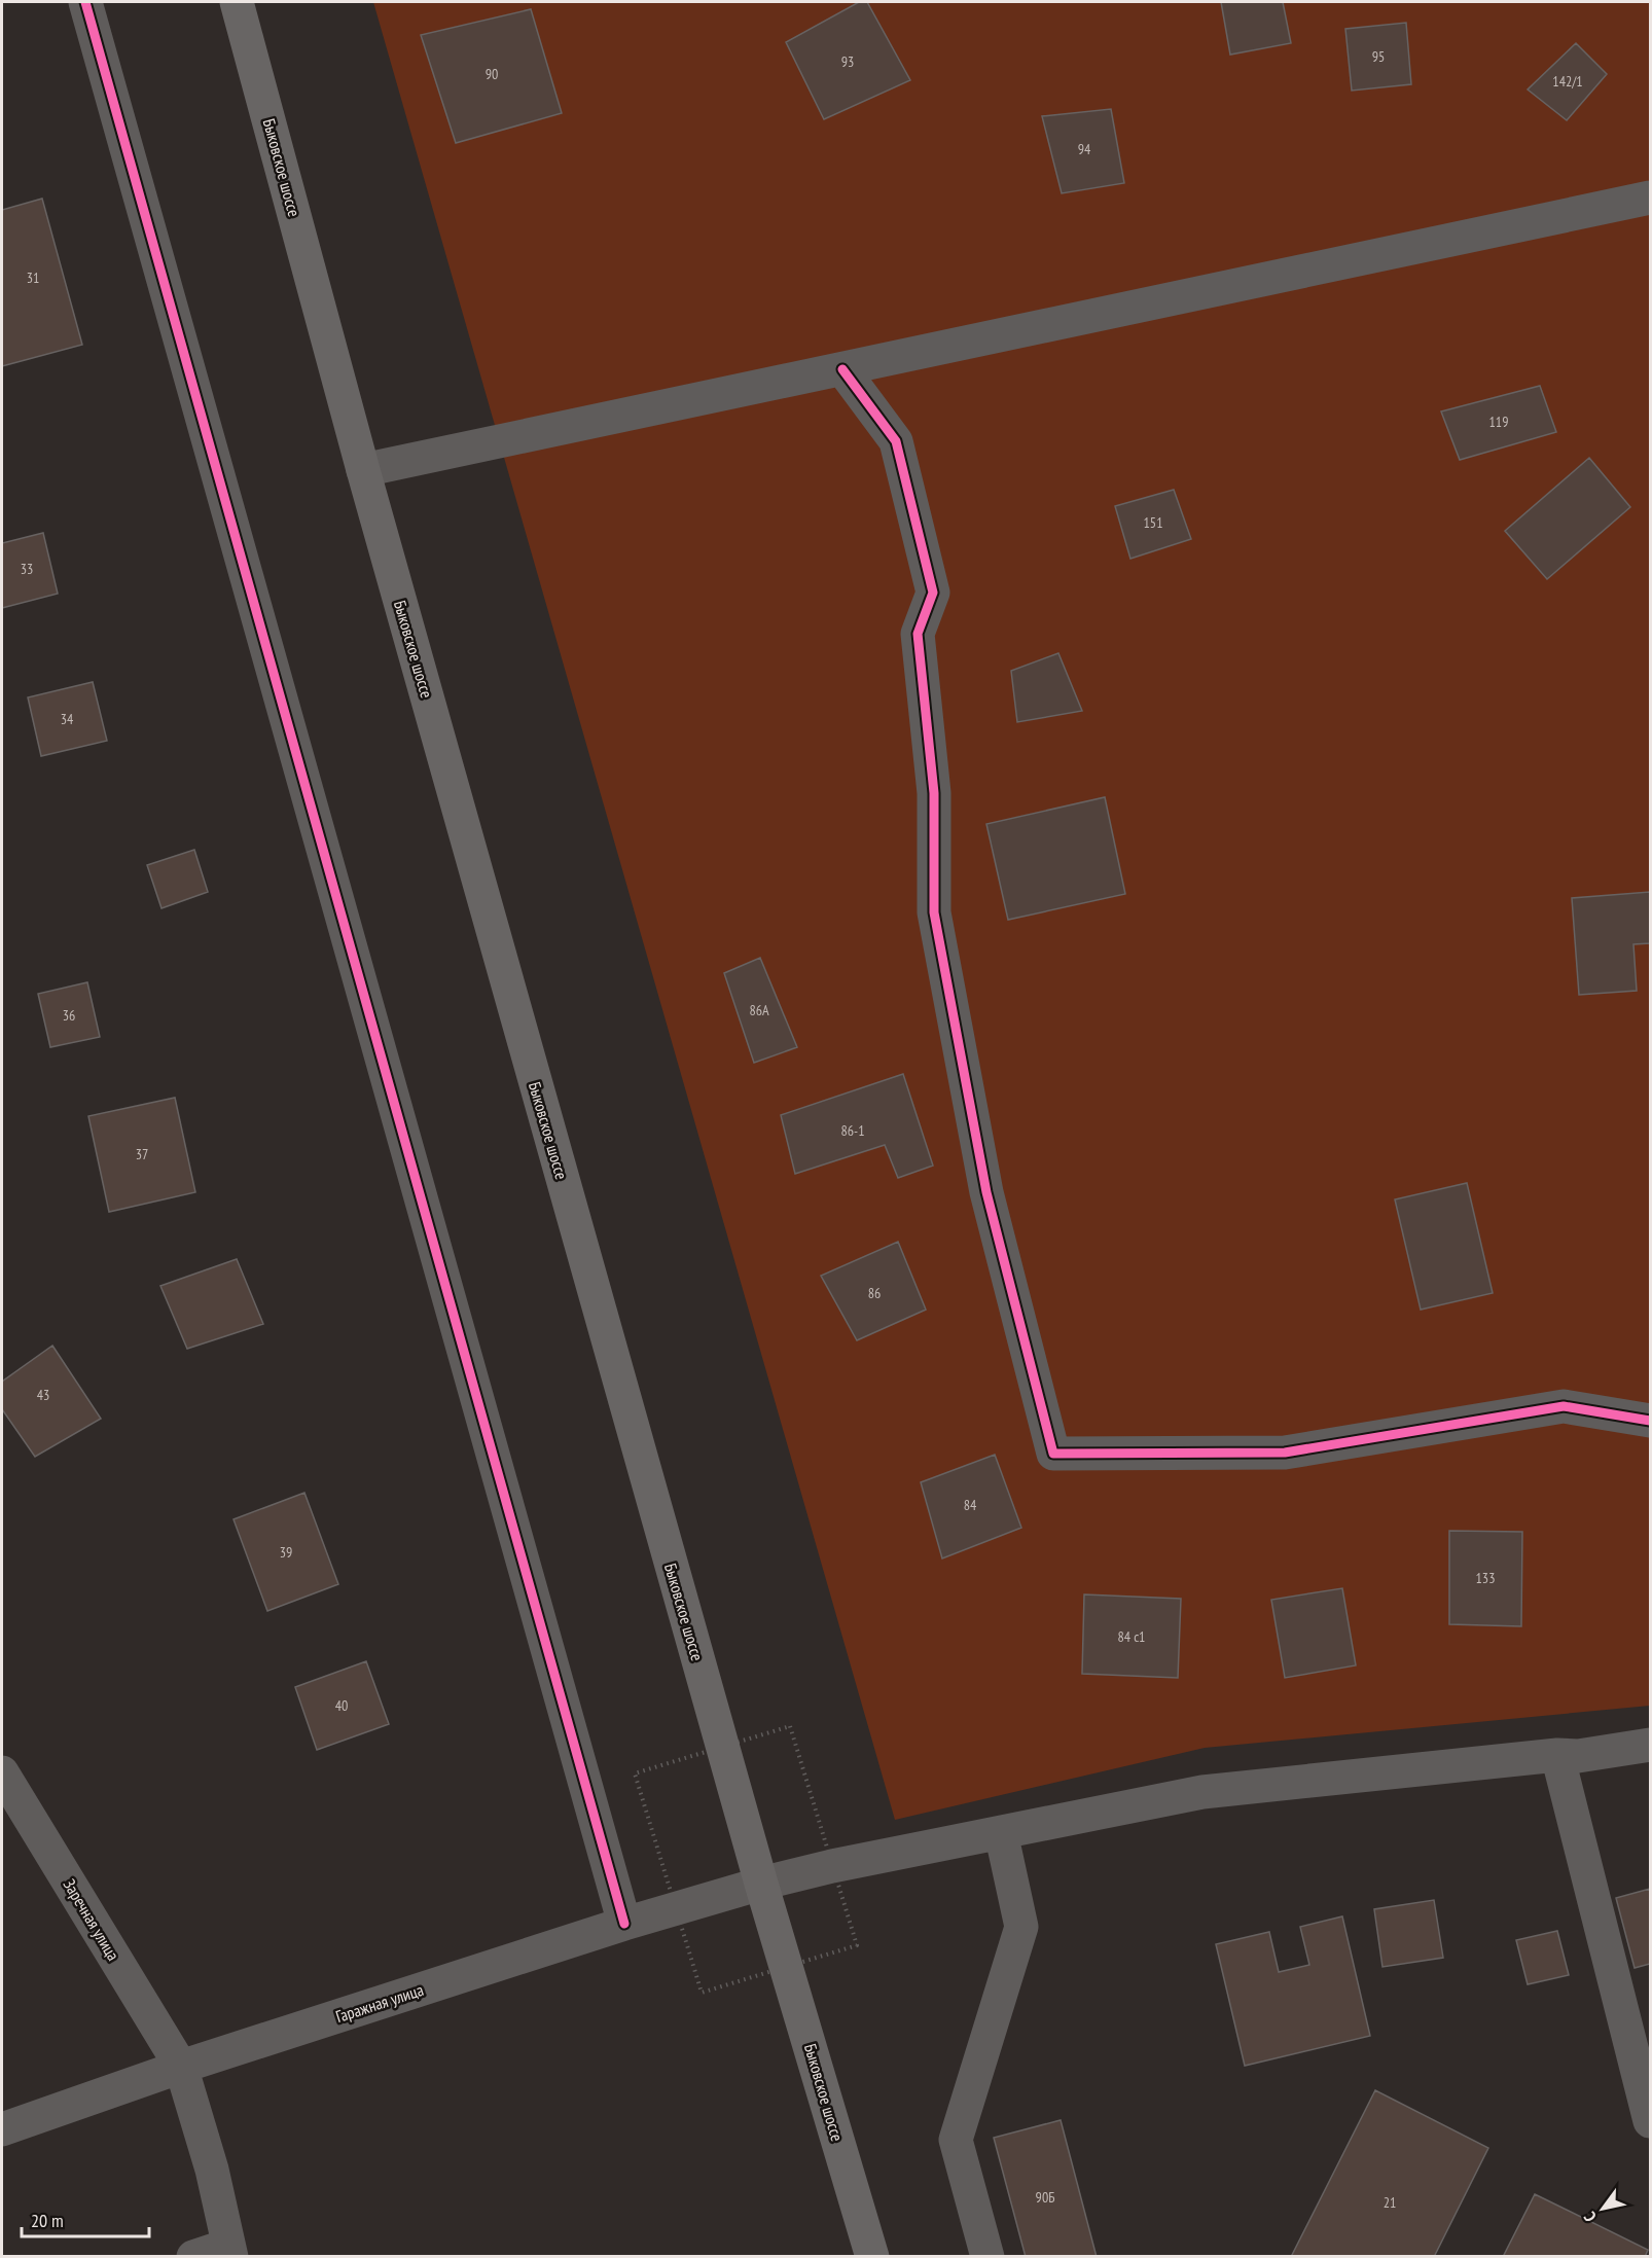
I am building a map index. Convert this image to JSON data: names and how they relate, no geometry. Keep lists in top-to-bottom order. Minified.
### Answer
{"streets":{"main road":["Быковское шоссе"],"street":["Заречная улица","Гаражная улица"]},"crossings":[["Быковское шоссе","Гаражная улица"],["Заречная улица","Гаражная улица"]],"house_numbers":["95","93","90","142/1","94","31","119","151","33","34","86А","36","86-1","37","86","43","84","39","133","84 с1","40","90Б","21"],"scale_bar":"20 m","north":"bottom left"}
